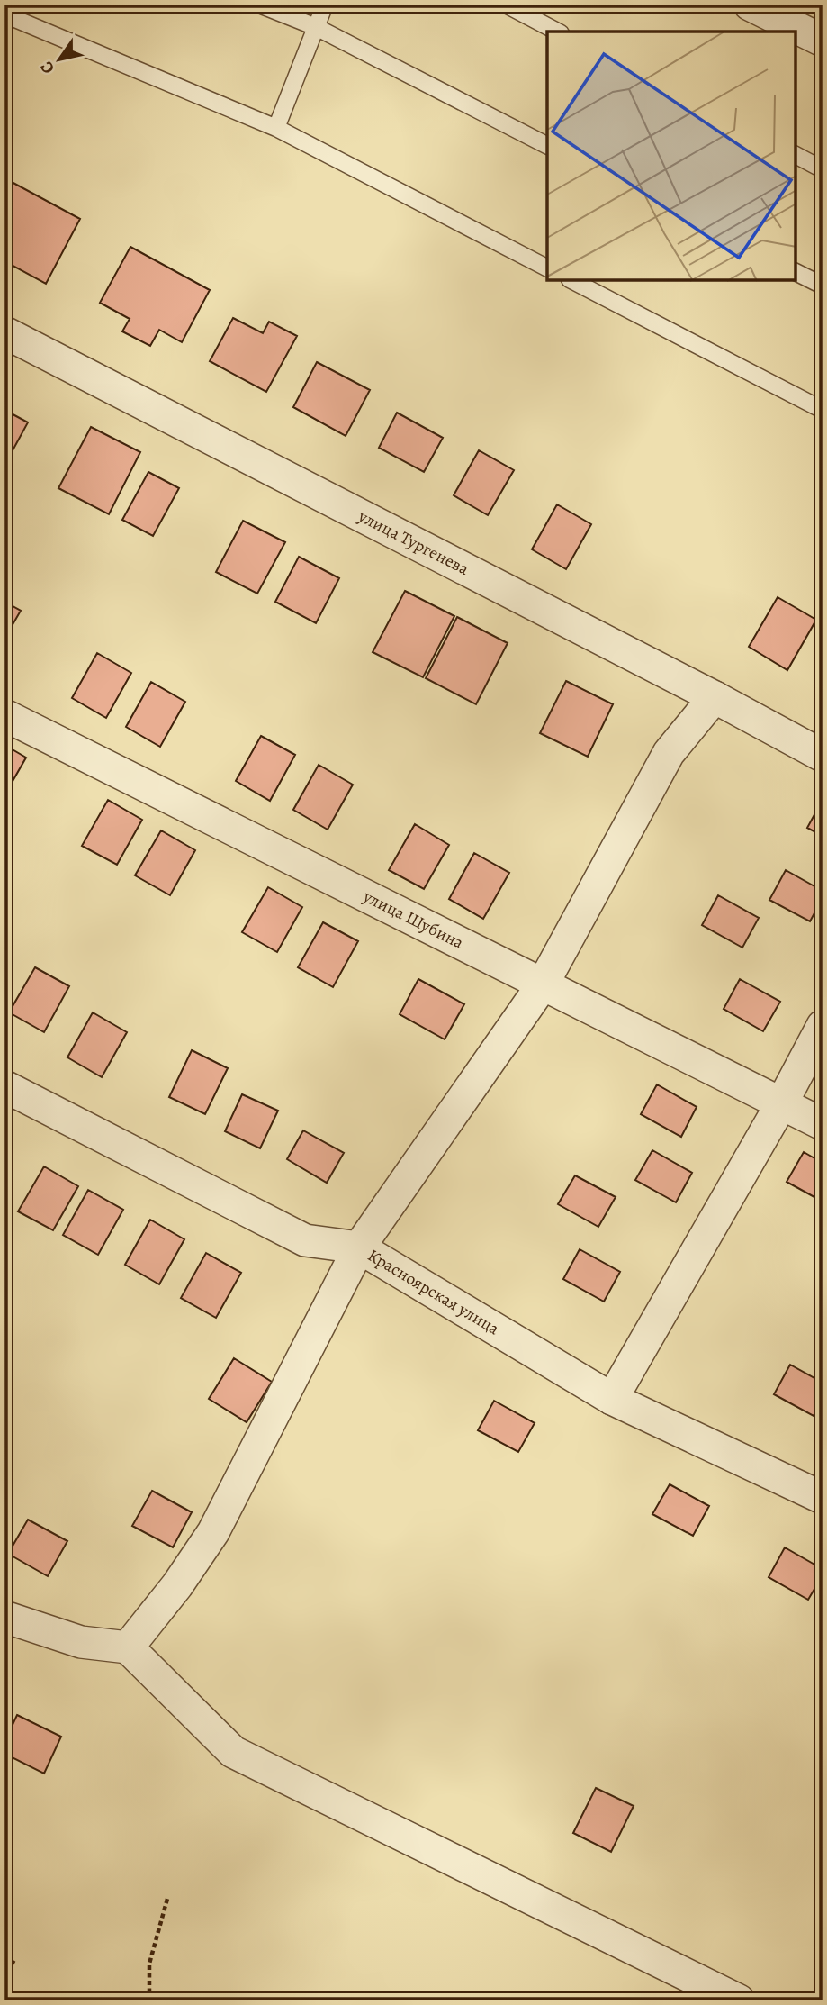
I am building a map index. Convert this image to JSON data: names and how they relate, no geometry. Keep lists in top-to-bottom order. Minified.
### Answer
{"streets":{"street":["улица Тургенева","улица Шубина","Красноярская улица"]},"north":"bottom left"}
